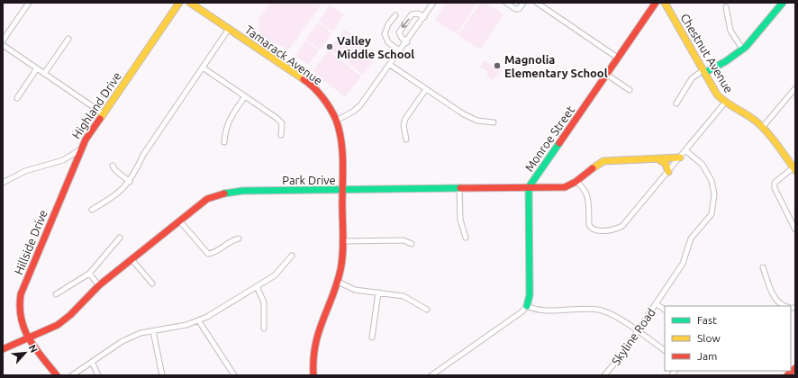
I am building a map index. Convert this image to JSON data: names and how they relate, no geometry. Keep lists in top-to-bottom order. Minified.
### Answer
{"streets":{"street":["Chestnut Avenue","Tamarack Avenue","Highland Drive","Monroe Street","Park Drive","Hillside Drive","Skyline Road"]},"crossings":[["Tamarack Avenue","Park Drive"],["Highland Drive","Hillside Drive"],["Monroe Street","Park Drive"],["Park Drive","Hillside Drive"]],"places":["Valley Middle School","Magnolia Elementary School"],"legend":["Fast","Slow","Jam"],"north":"top right"}
